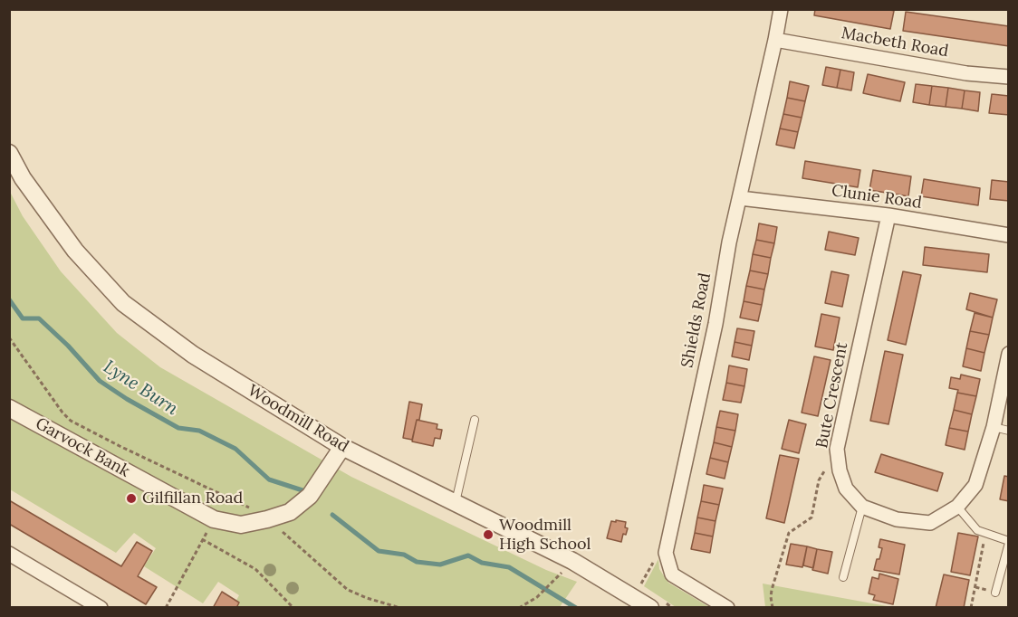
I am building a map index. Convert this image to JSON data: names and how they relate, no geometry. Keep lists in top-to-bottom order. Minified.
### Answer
{"streets":{"street":["Macbeth Road","Clunie Road","Shields Road","Bute Crescent","Woodmill Road","Garvock Bank"]},"crossings":[["Macbeth Road","Shields Road"],["Clunie Road","Shields Road"],["Clunie Road","Bute Crescent"],["Woodmill Road","Garvock Bank"]],"water":["Lyne Burn"],"places":["Gilfillan Road","Woodmill High School"]}
